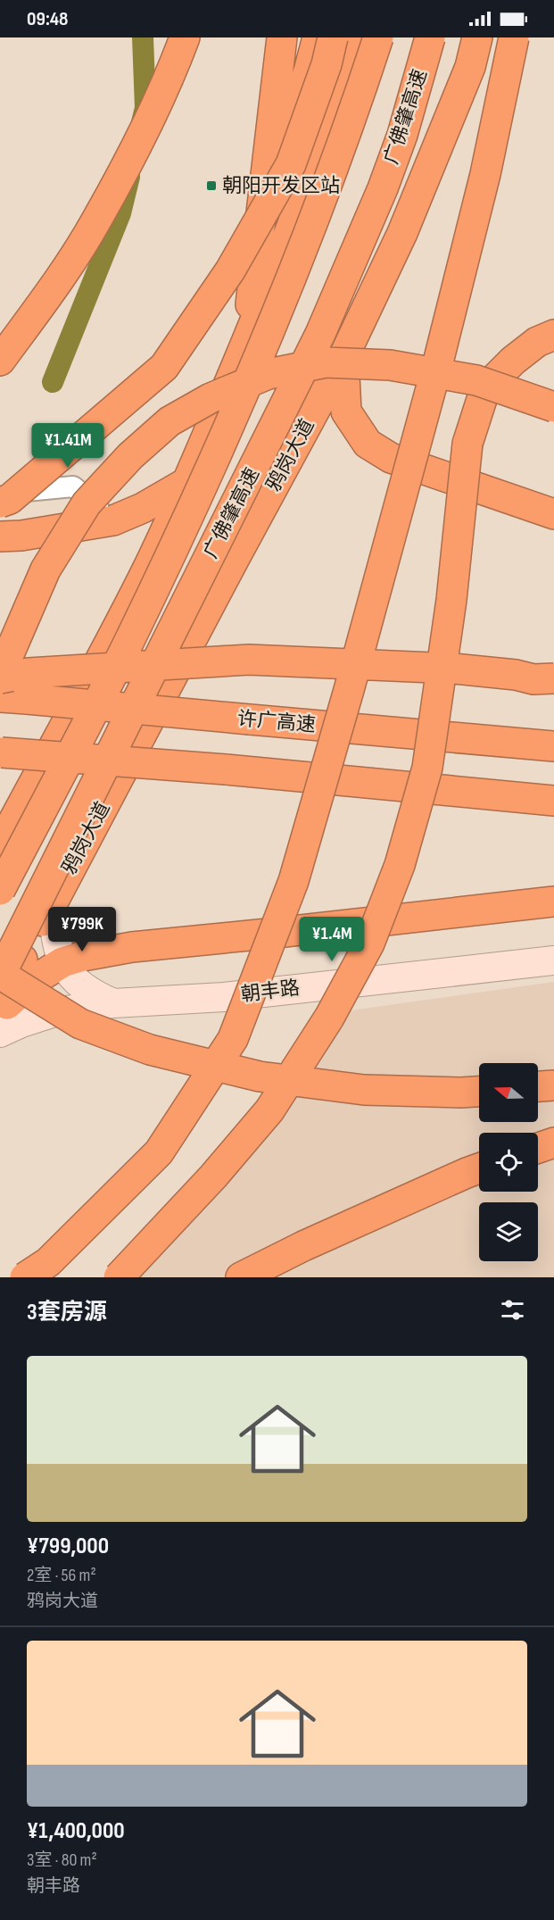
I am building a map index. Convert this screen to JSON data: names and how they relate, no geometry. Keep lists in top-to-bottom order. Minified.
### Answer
{"streets":{"highway":["广佛肇高速","鸦岗大道","许广高速"],"street":["朝丰路"]},"places":{"transit":["朝阳开发区站"]},"north":"left","page":{"status":"09:48","price":["¥1.41M","¥799K","¥1.4M"],"heading":"3套房源","list":[{"name":"¥799,000","note":"2室 · 56 m² · 鸦岗大道"},{"name":"¥1,400,000","note":"3室 · 80 m² · 朝丰路"}]}}
